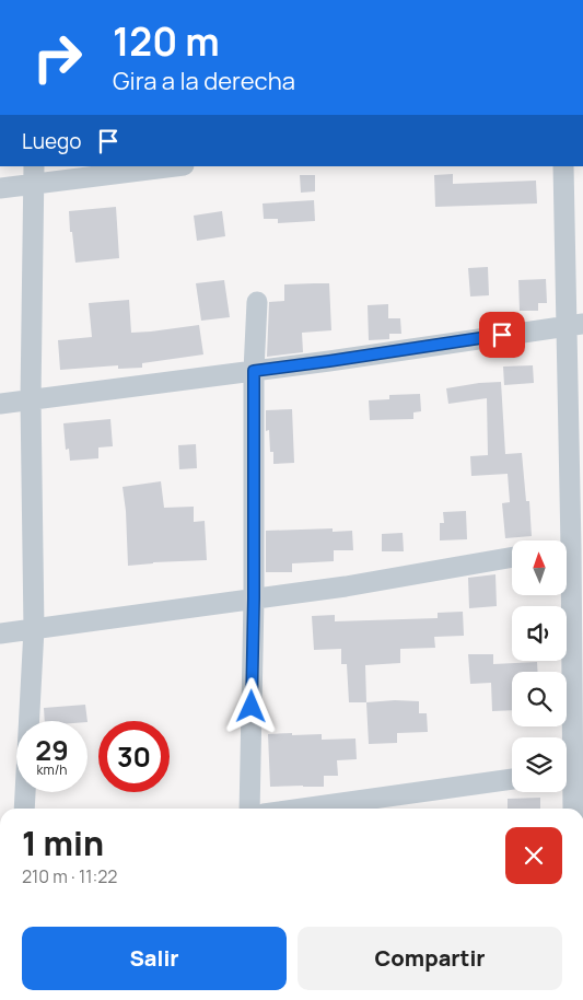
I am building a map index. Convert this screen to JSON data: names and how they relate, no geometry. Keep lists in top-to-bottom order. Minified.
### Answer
{"north":"top","page":{"turn":["120 m","Gira a la derecha"],"then":"Luego","speed":"29 km/h","limit":"30","heading":["1 min","210 m · 11:22"],"buttons":["Salir","Compartir"]}}
